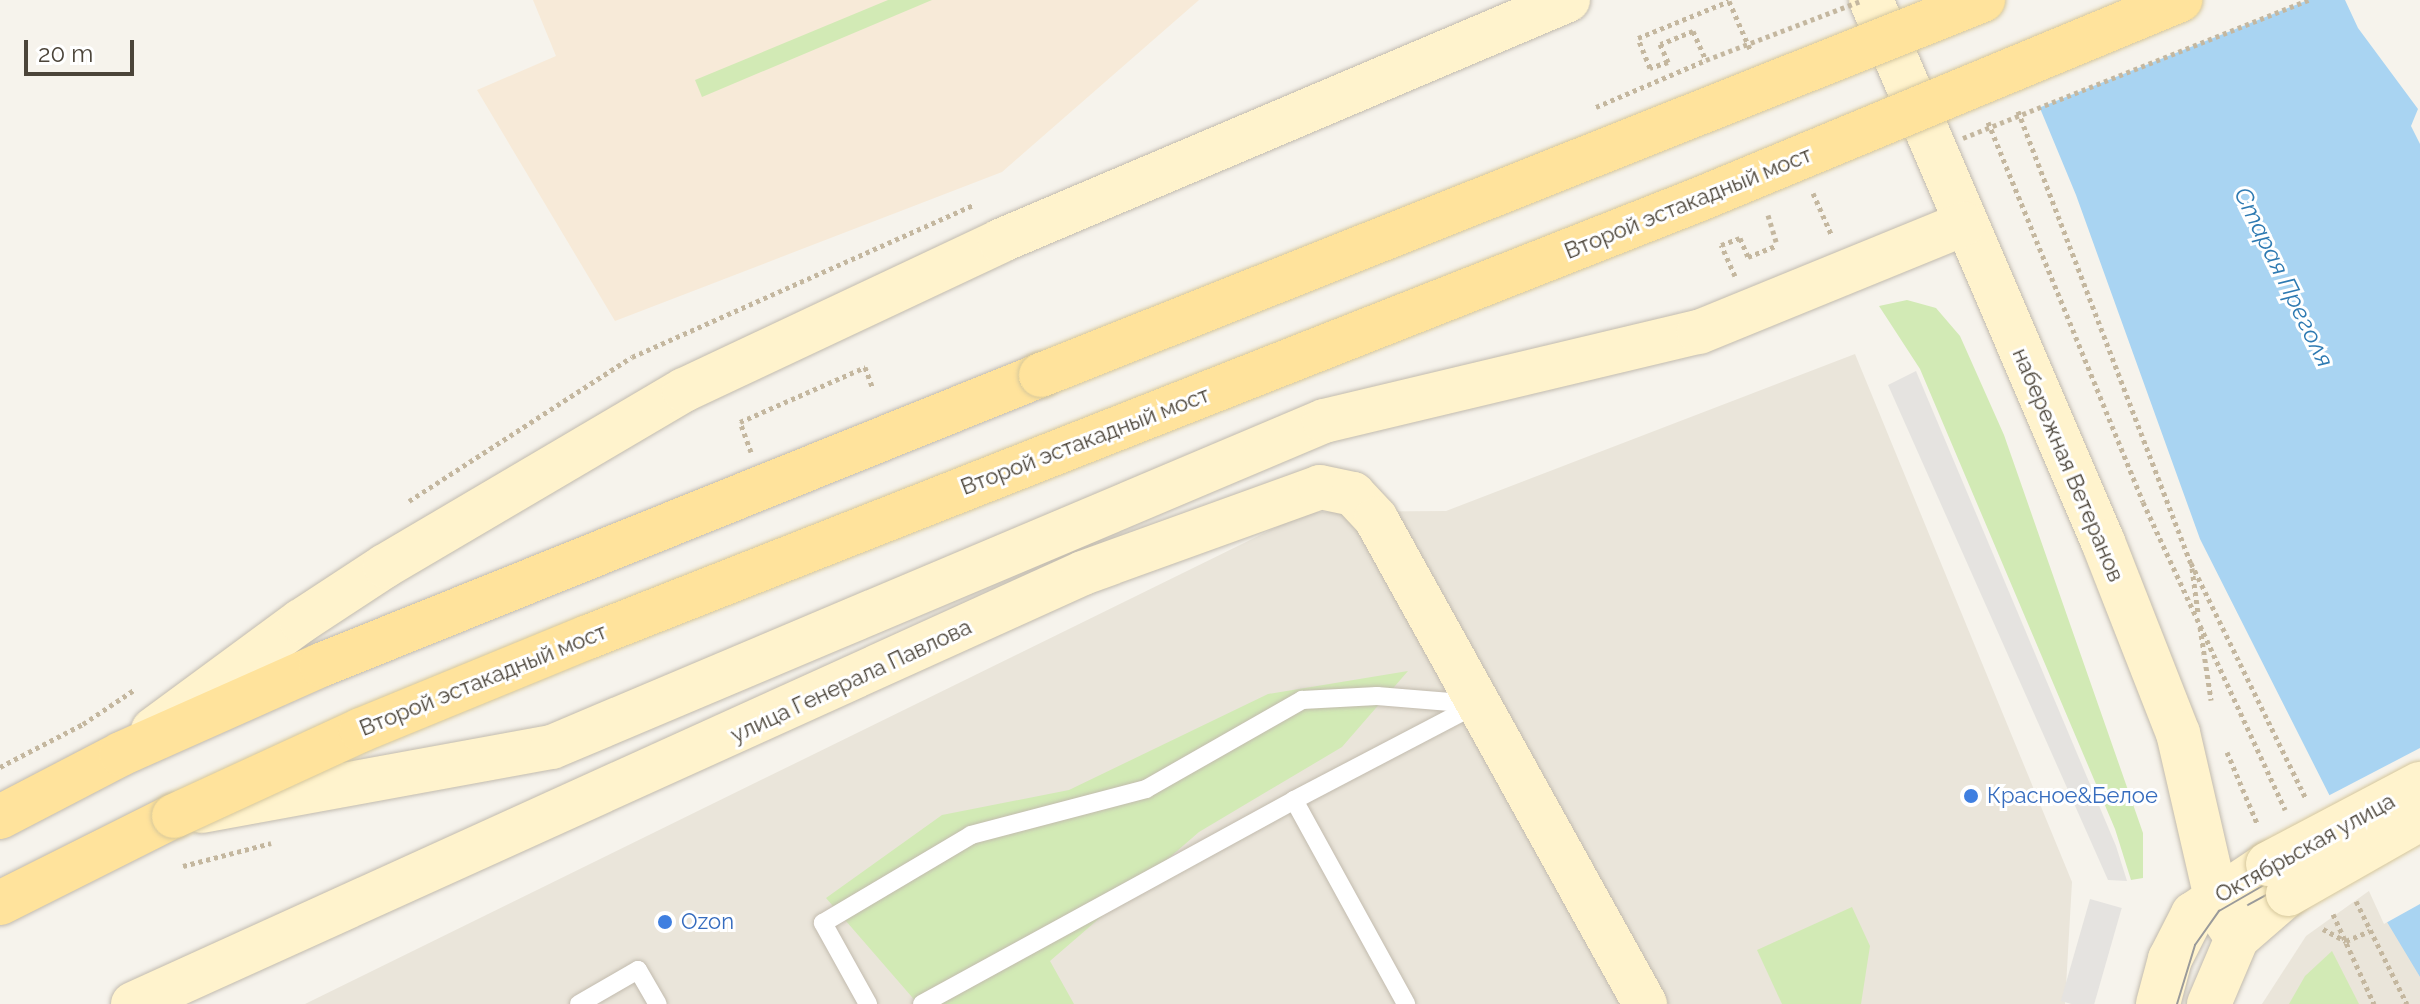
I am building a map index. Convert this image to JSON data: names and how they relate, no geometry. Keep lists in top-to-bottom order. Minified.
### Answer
{"streets":{"main road":["Второй эстакадный мост","набережная Ветеранов","улица Генерала Павлова","Октябрьская улица"]},"crossings":[["набережная Ветеранов","Октябрьская улица"]],"water":["Старая Преголя"],"places":["Красное&Белое","Ozon"],"scale_bar":"20 m"}
